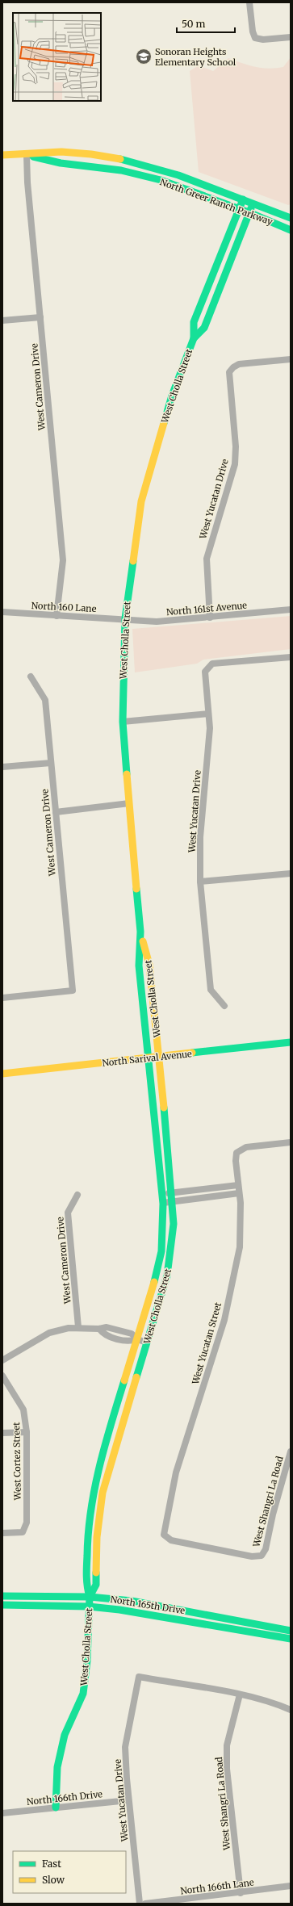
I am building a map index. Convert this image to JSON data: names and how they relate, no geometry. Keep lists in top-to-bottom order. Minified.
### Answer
{"streets":{"street":["North Greer Ranch Parkway","West Cholla Street","West Cameron Drive","West Yucatan Drive","North 160 Lane","North 161st Avenue","North Sarival Avenue","West Yucatan Street","West Cortez Street","West Shangri La Road","North 165th Drive","North 166th Drive","North 166th Lane"]},"crossings":[["North Greer Ranch Parkway","West Cholla Street"],["North Greer Ranch Parkway","West Cameron Drive"],["West Cholla Street","North 160 Lane"],["West Cholla Street","North 161st Avenue"],["West Cholla Street","North Sarival Avenue"],["West Cholla Street","North 165th Drive"],["West Cholla Street","North 166th Drive"],["West Cameron Drive","North 160 Lane"],["West Yucatan Drive","North 161st Avenue"],["West Yucatan Drive","West Shangri La Road"],["West Yucatan Drive","North 166th Drive"],["North 160 Lane","North 161st Avenue"],["West Yucatan Street","West Shangri La Road"],["West Shangri La Road","North 166th Lane"]],"places":{"school or university":["Sonoran Heights Elementary School"]},"legend":["Fast","Slow"],"scale_bar":"50 m"}
